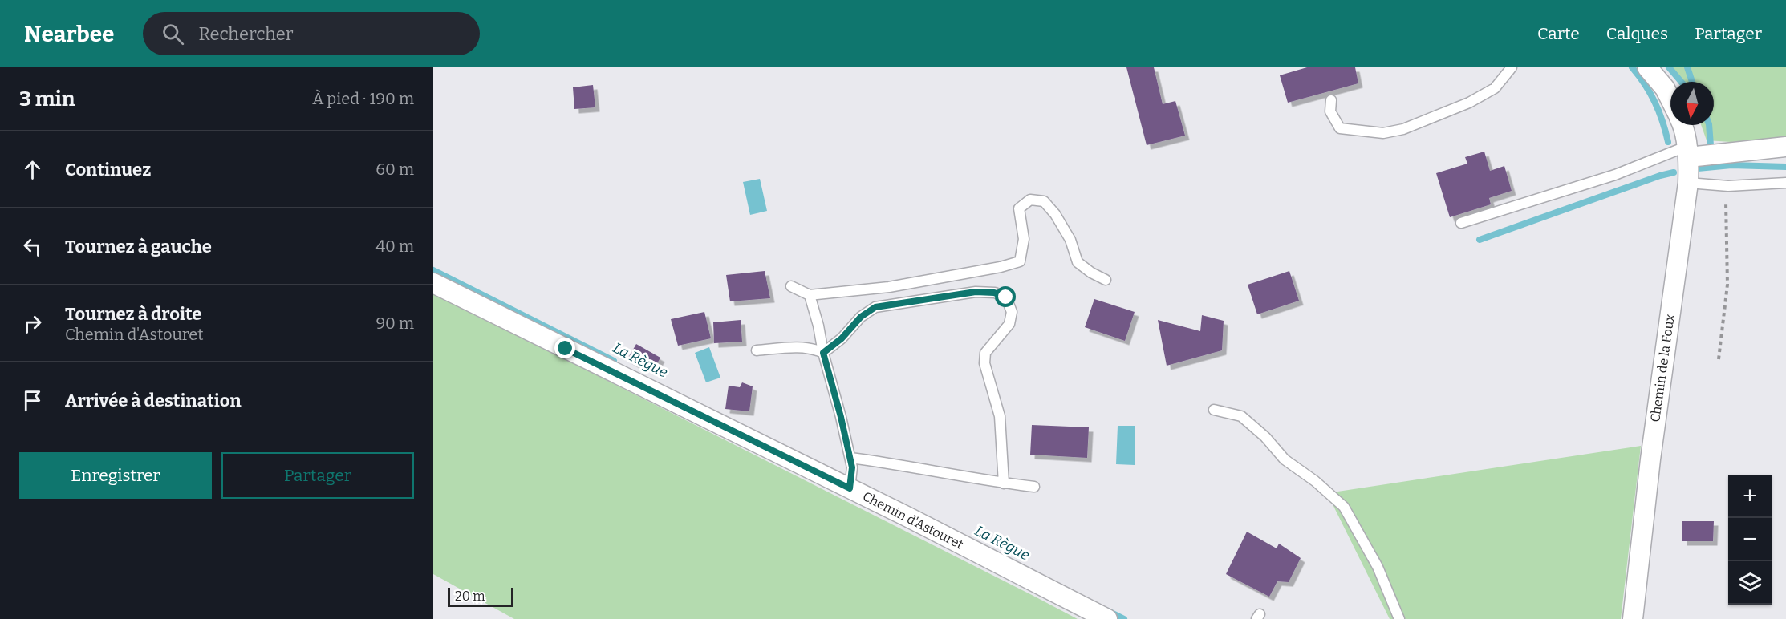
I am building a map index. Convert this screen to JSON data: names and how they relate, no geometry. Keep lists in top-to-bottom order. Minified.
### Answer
{"streets":{"street":["Chemin de la Foux","Chemin d'Astouret"]},"water":["La Règue"],"scale_bar":"20 m","north":"bottom","page":{"header":"Nearbee","search":"Rechercher","nav":["Carte","Calques","Partager"],"heading":["3 min","À pied · 190 m"],"list":[["Continuez","60 m"],["Tournez à gauche","40 m"],["Tournez à droite","Chemin d'Astouret","90 m"],"Arrivée à destination"],"buttons":["Enregistrer","Partager"],"map_buttons":["+","−"],"scale":"20 m"}}
